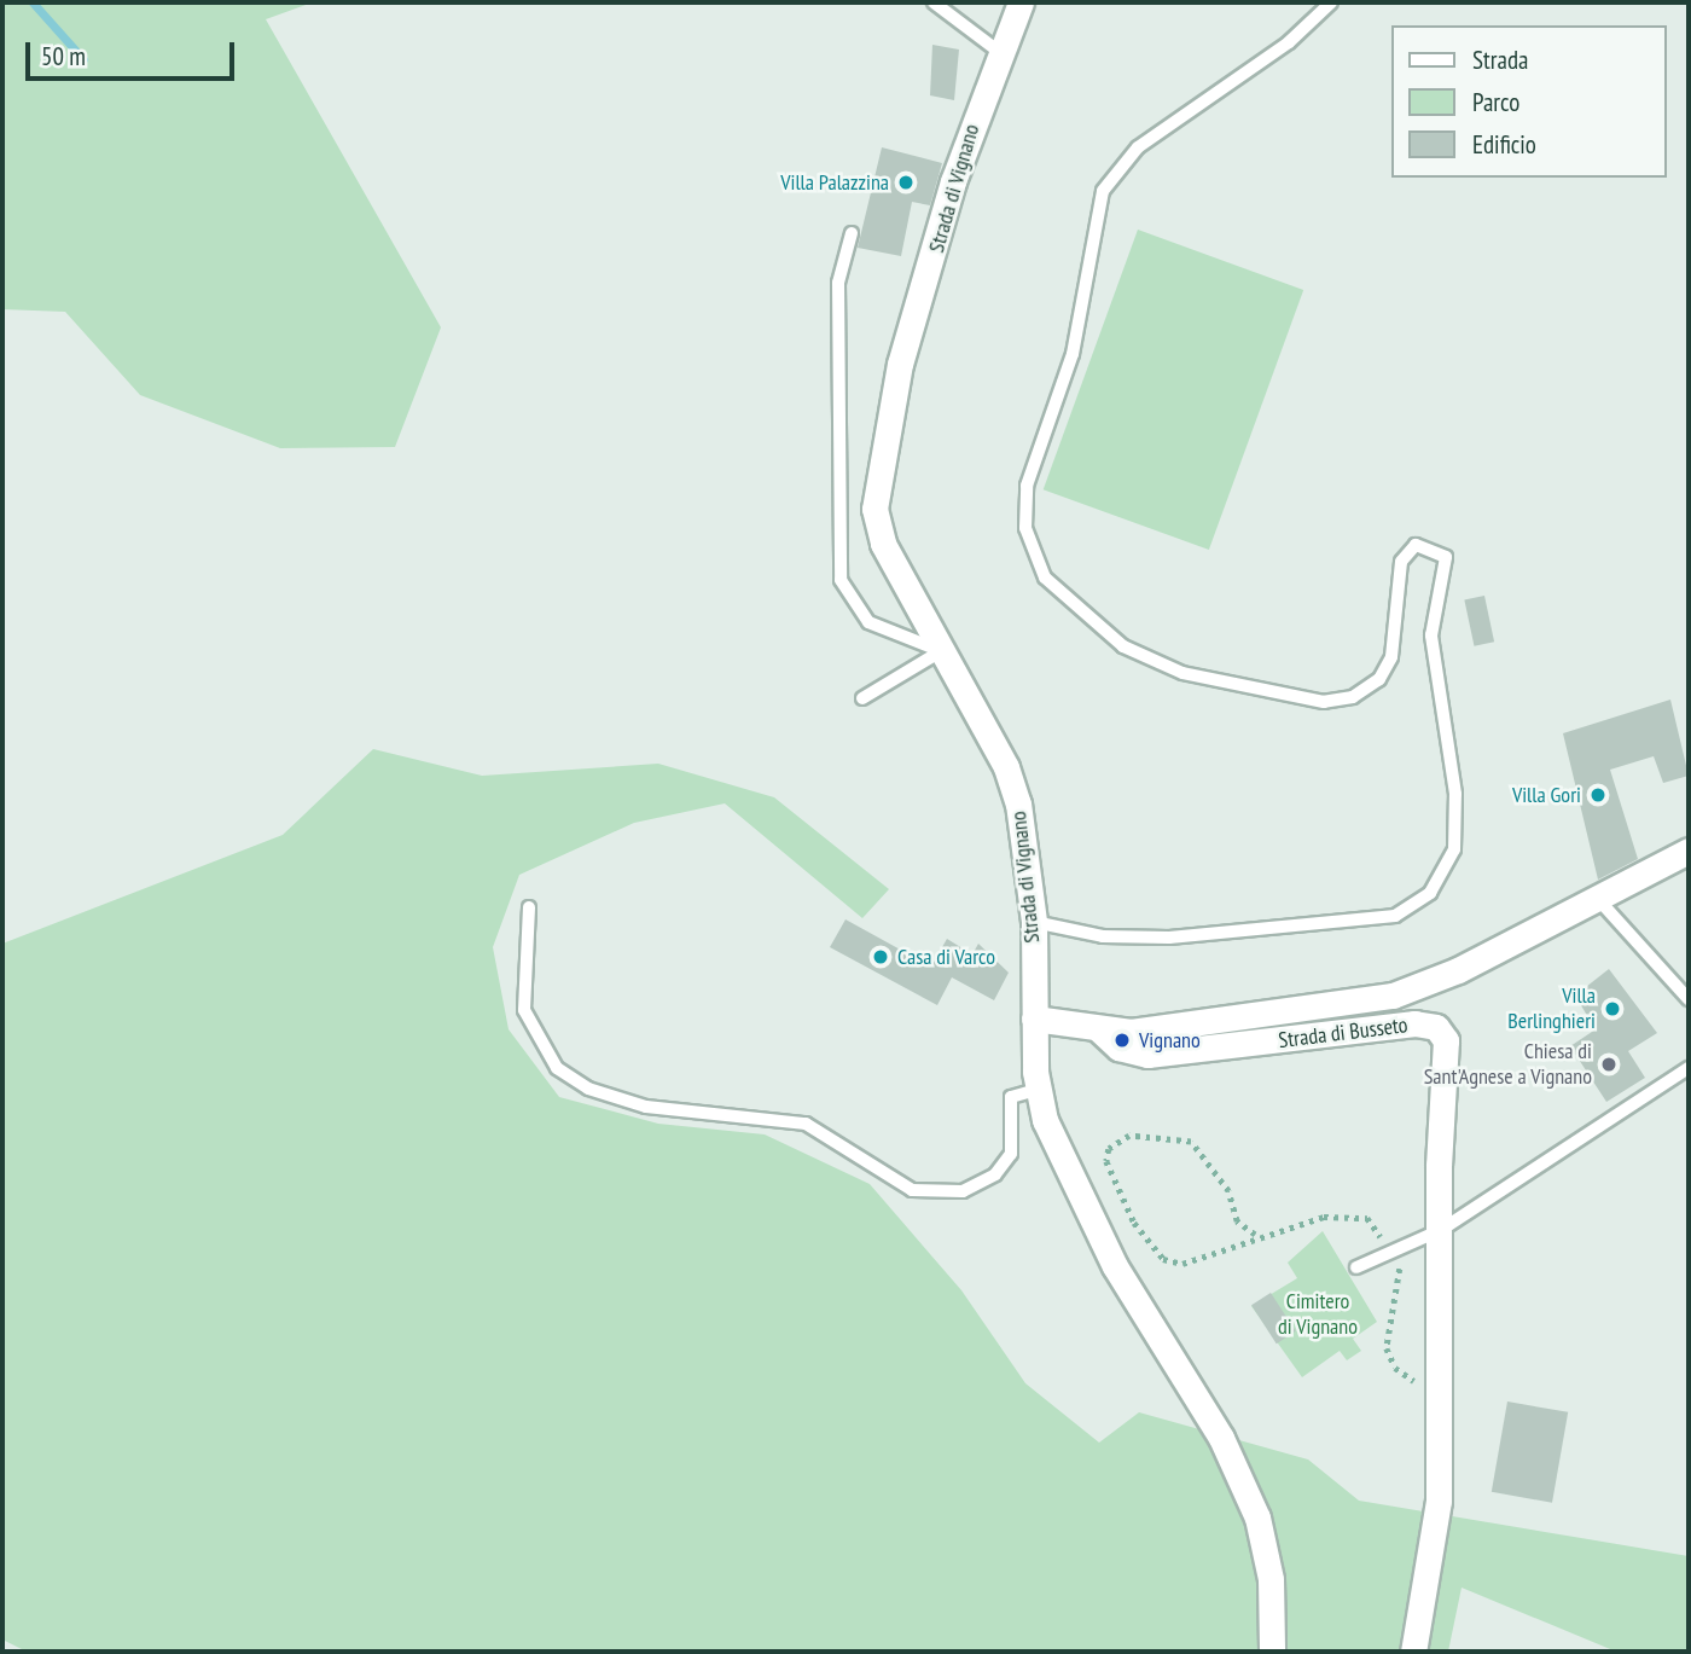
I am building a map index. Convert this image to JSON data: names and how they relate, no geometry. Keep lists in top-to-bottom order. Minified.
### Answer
{"streets":{"street":["Strada di Vignano","Strada di Busseto"]},"crossings":[["Strada di Vignano","Strada di Busseto"]],"parks":["Cimitero di Vignano"],"places":["Villa Palazzina","Villa Gori","Casa di Varco","Villa Berlinghieri","Vignano","Chiesa di Sant'Agnese a Vignano"],"legend":["Strada","Parco","Edificio"],"scale_bar":"50 m"}
